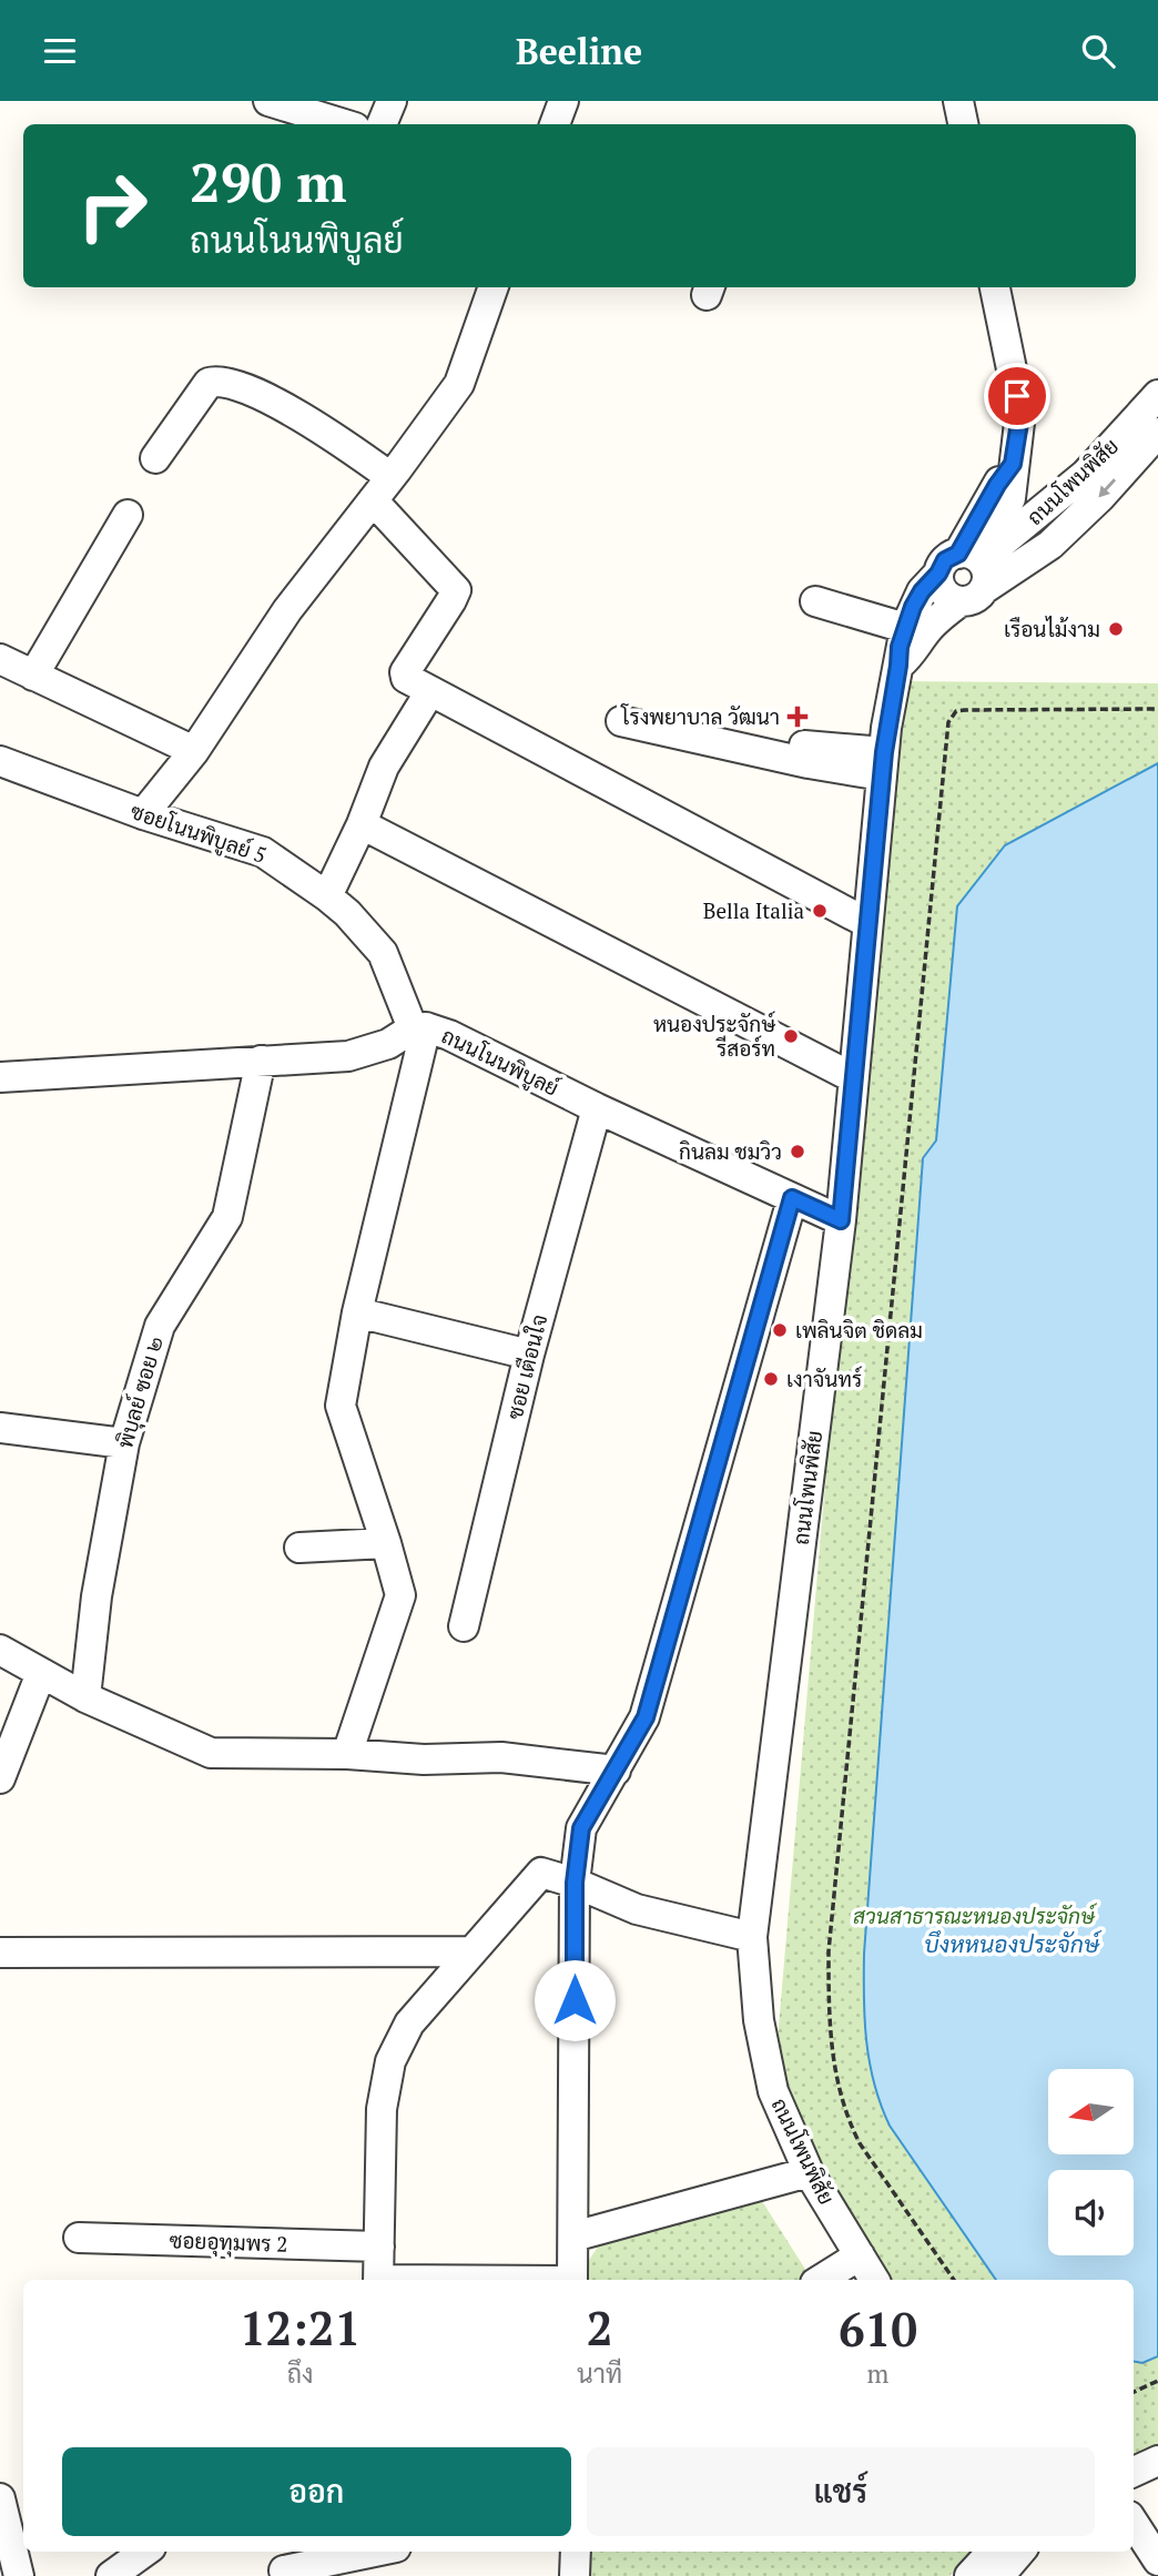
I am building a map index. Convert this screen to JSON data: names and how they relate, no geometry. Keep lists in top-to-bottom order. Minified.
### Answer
{"streets":{"street":["ถนนโพนพิสัย","ซอยโนนพิบูลย์ 5","ถนนโนนพิบูลย์","ซอย เตือนใจ","พิบุลย์ ซอย ๒","ซอยอุทุมพร 2"]},"crossings":[["ถนนโพนพิสัย","ถนนโนนพิบูลย์"],["ซอยโนนพิบูลย์ 5","ถนนโนนพิบูลย์"],["ถนนโนนพิบูลย์","ซอย เตือนใจ"],["ถนนโนนพิบูลย์","พิบุลย์ ซอย ๒"]],"water":["บึงหหนองประจักษ์"],"parks":["สวนสาธารณะหนองประจักษ์"],"places":{"other":["เรือนไม้งาม","Bella Italia","หนองประจักษ์ รีสอร์ท","กินลม ชมวิว","เพลินจิต ชิดลม","เงาจันทร์"],"health":["โรงพยาบาล วัฒนา"]},"north":"left","page":{"header":"Beeline","turn":["290 m","ถนนโนนพิบูลย์"],"eta":["12:21","ถึง","2","นาที","610","m"],"buttons":["ออก","แชร์"]}}
